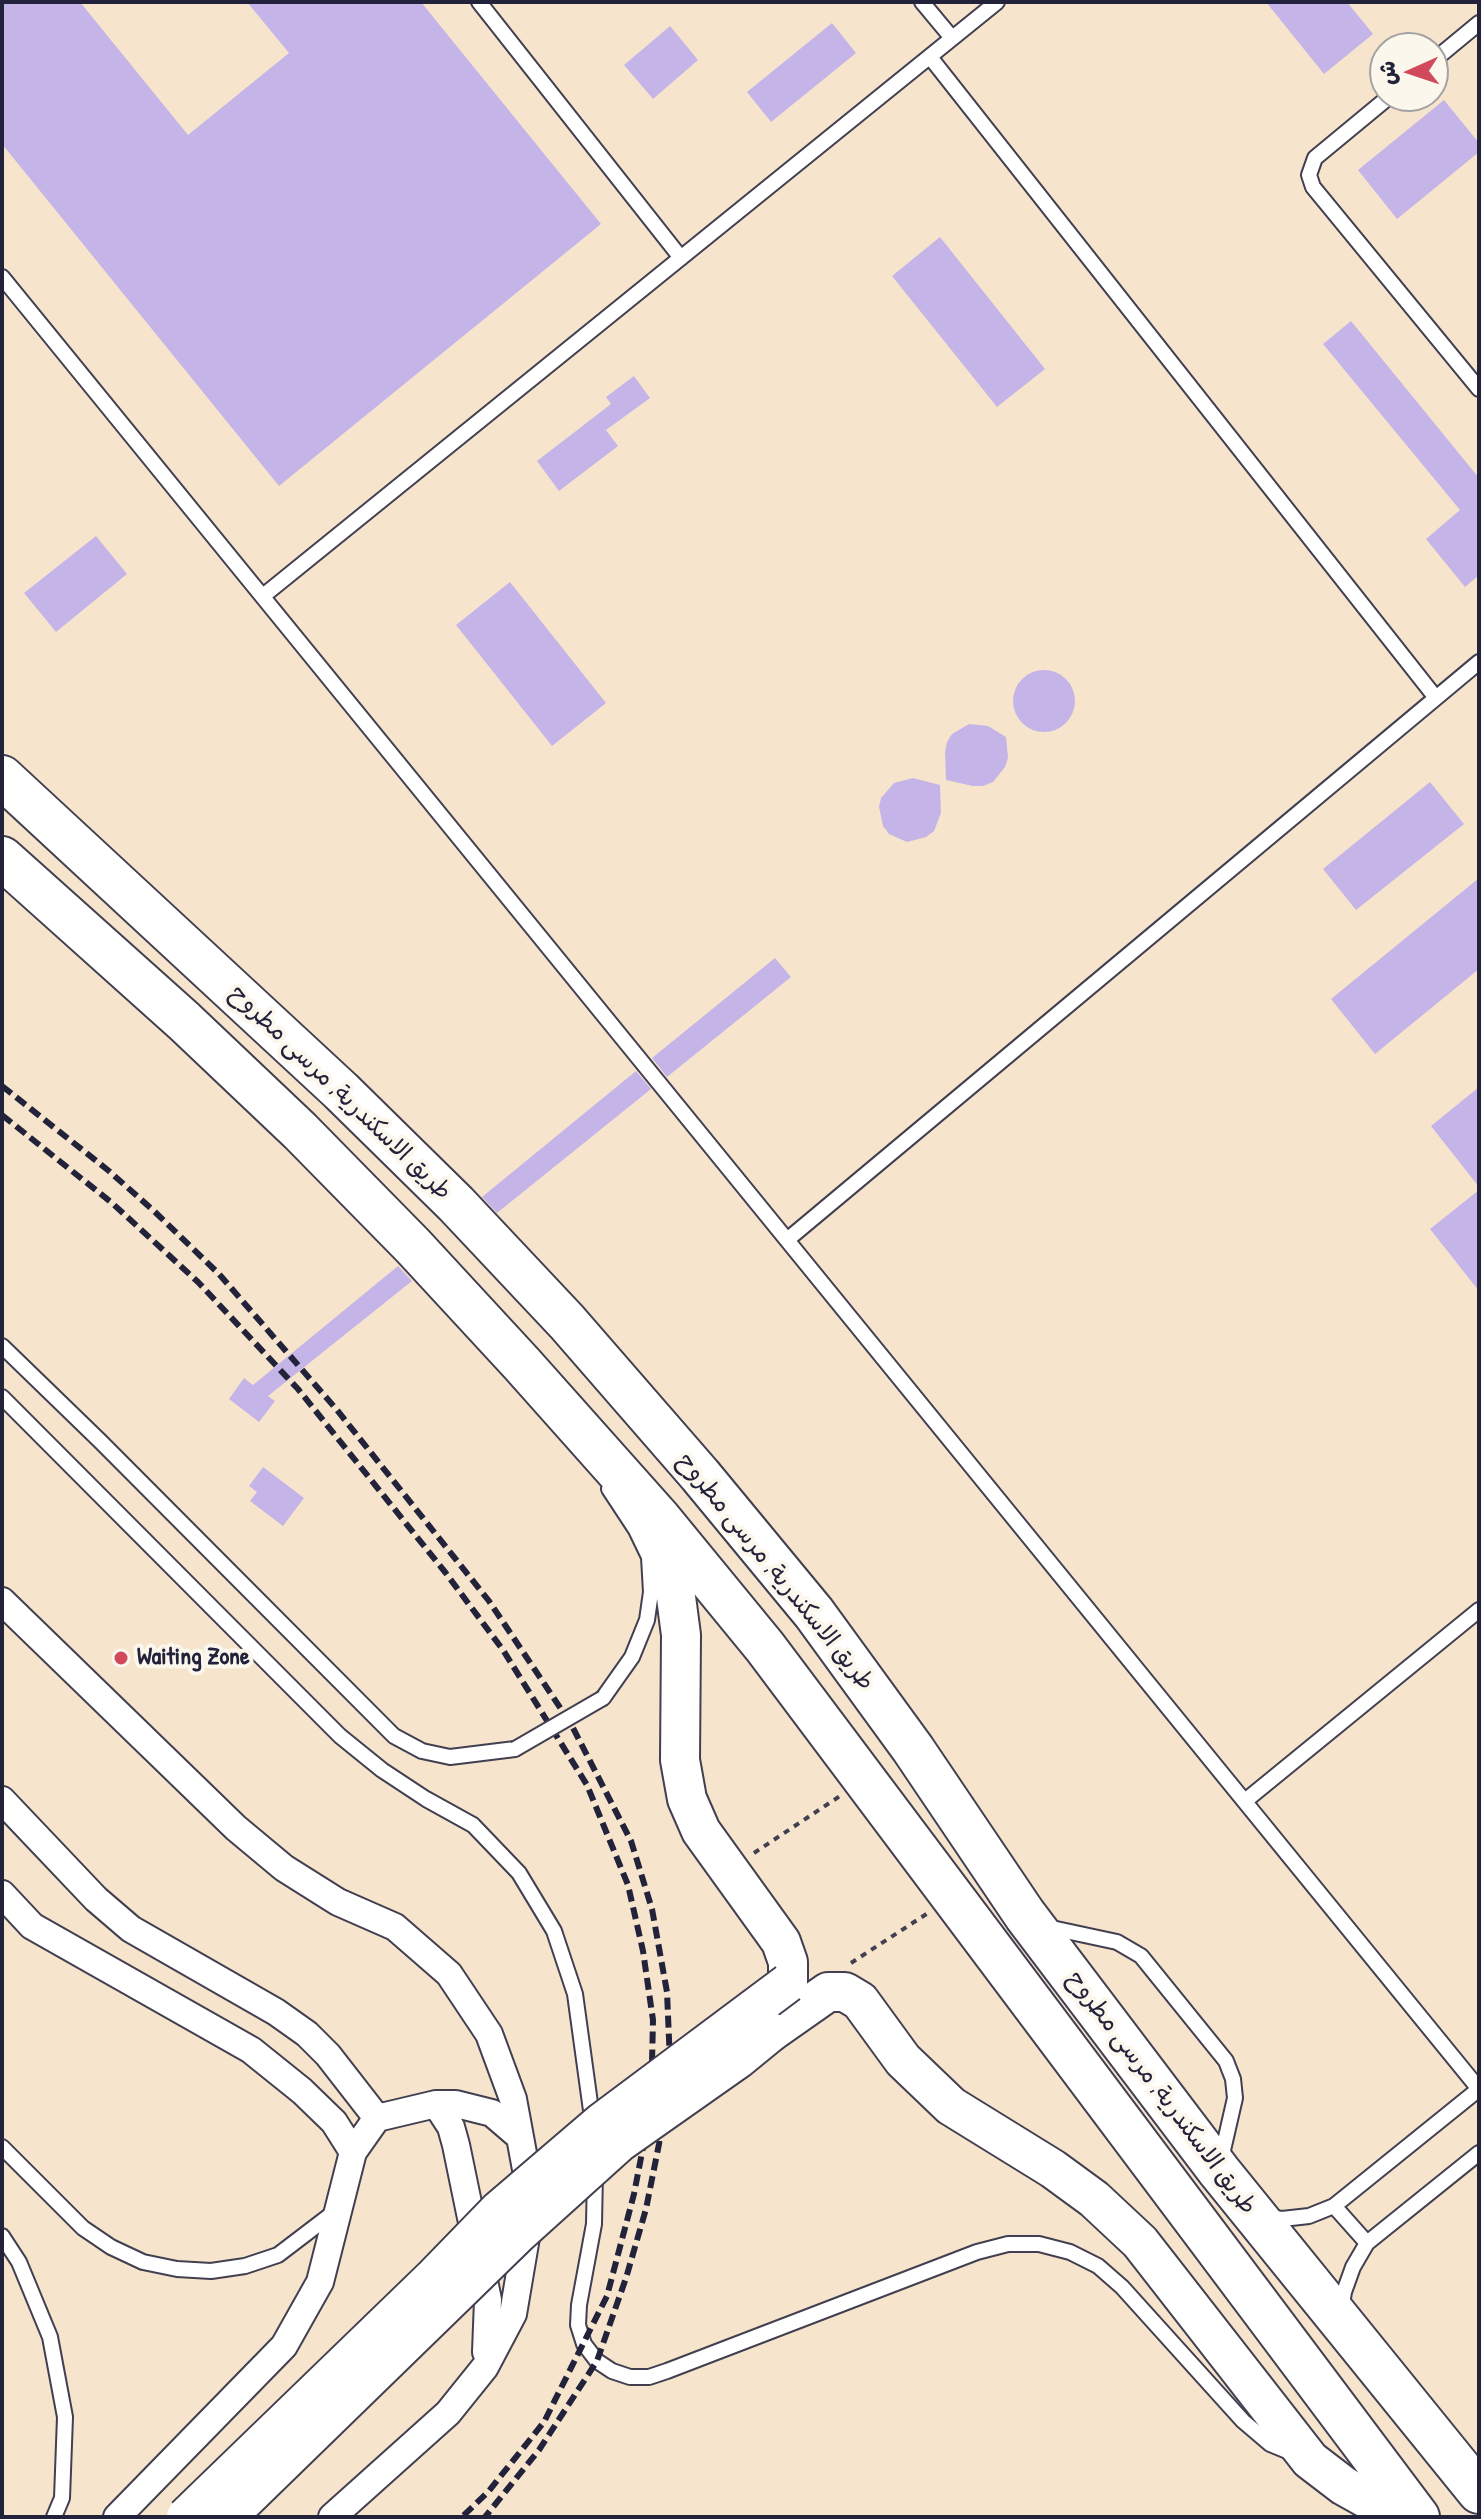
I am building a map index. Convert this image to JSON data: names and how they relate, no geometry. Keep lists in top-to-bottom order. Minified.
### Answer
{"streets":{"main road":["طريق الاسكندرية, مرسى مطروح"]},"places":["Waiting Zone"],"north":"left"}
